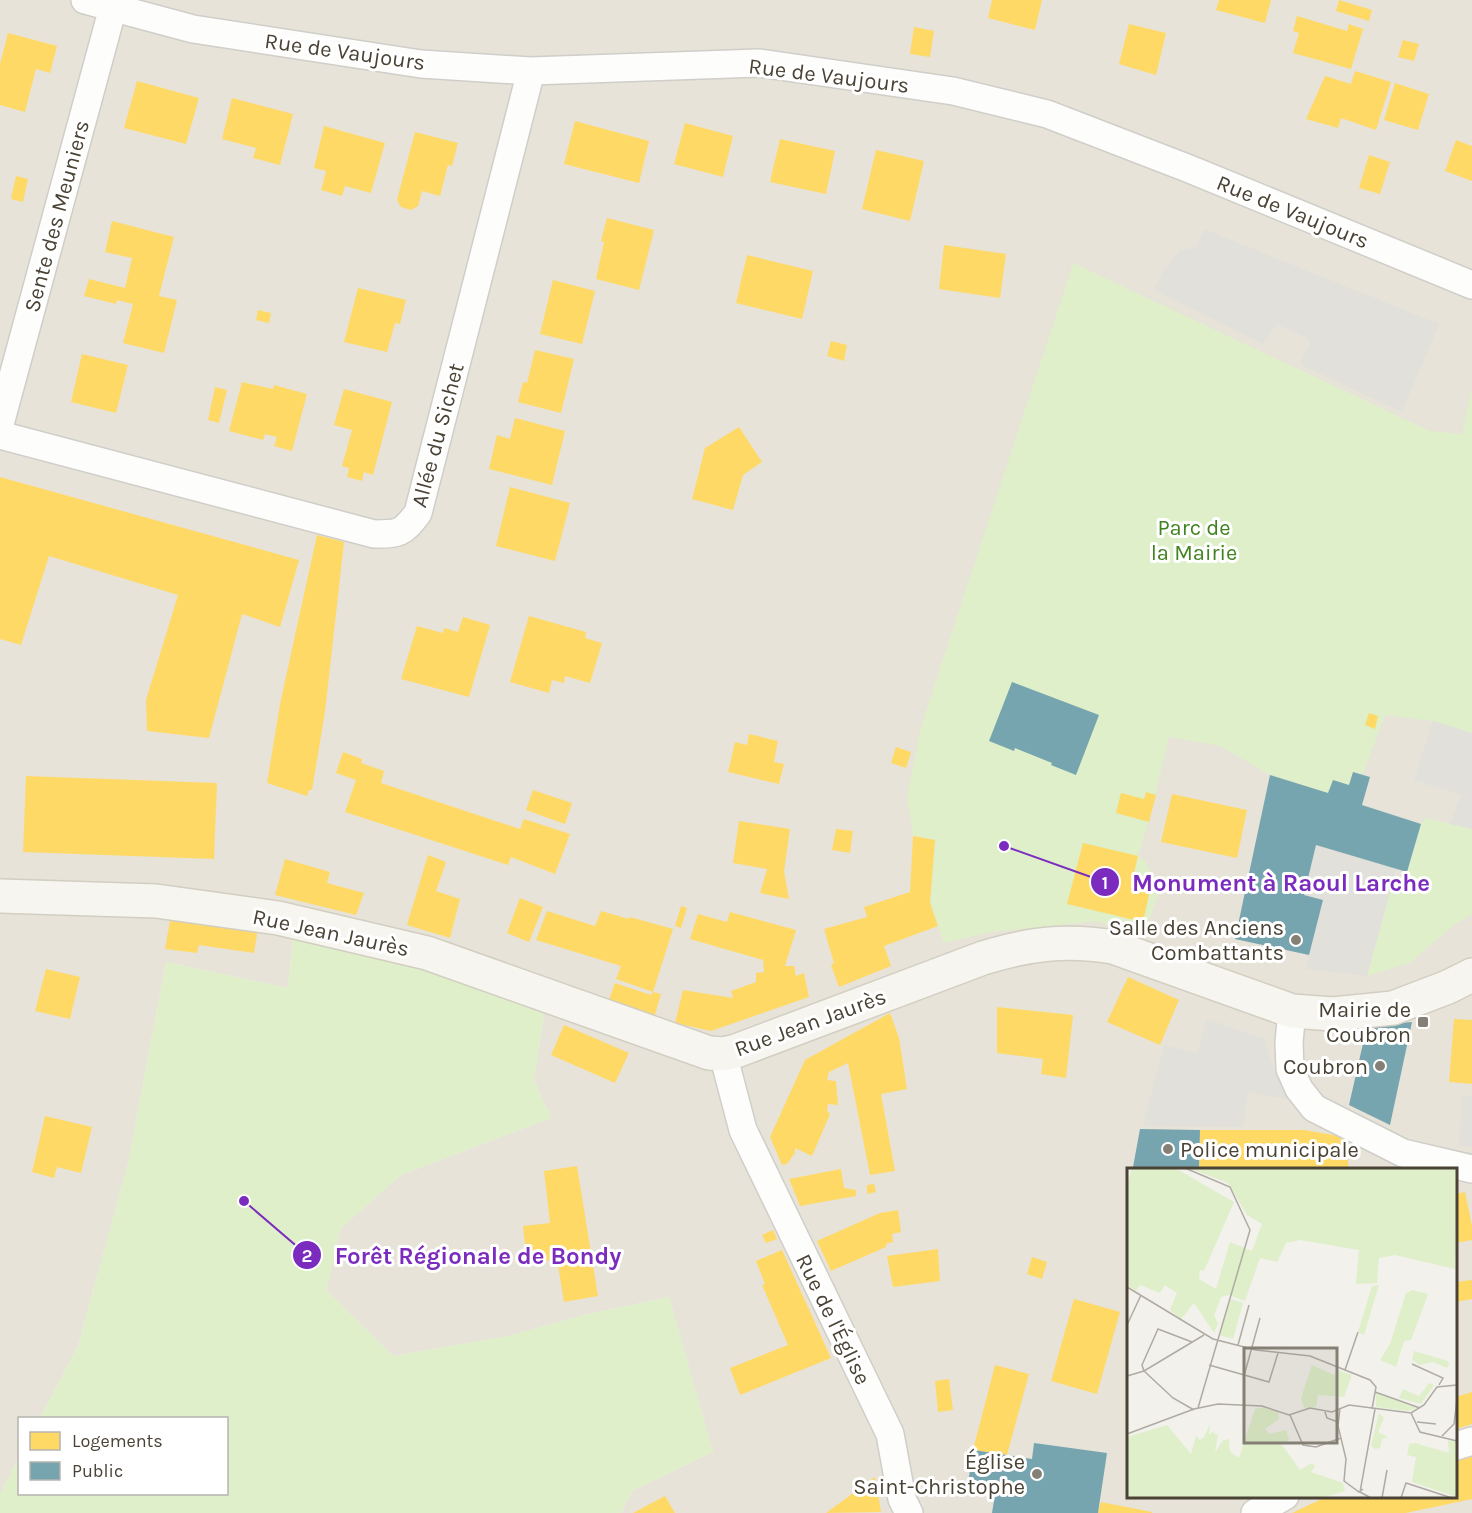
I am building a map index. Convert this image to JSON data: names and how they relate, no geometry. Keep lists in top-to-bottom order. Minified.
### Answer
{"streets":{"street":["Rue de Vaujours","Sente des Meuniers","Allée du Sichet","Rue Jean Jaurès","Rue de l'Église"]},"crossings":[["Rue de Vaujours","Sente des Meuniers"],["Rue de Vaujours","Allée du Sichet"],["Rue Jean Jaurès","Rue de l'Église"]],"parks":["Parc de la Mairie"],"places":{"other":["Monument à Raoul Larche","Salle des Anciens Combattants","Coubron","Police municipale","Forêt Régionale de Bondy","Église Saint-Christophe"],"transit":["Mairie de Coubron"]},"legend":["Logements","Public"]}
